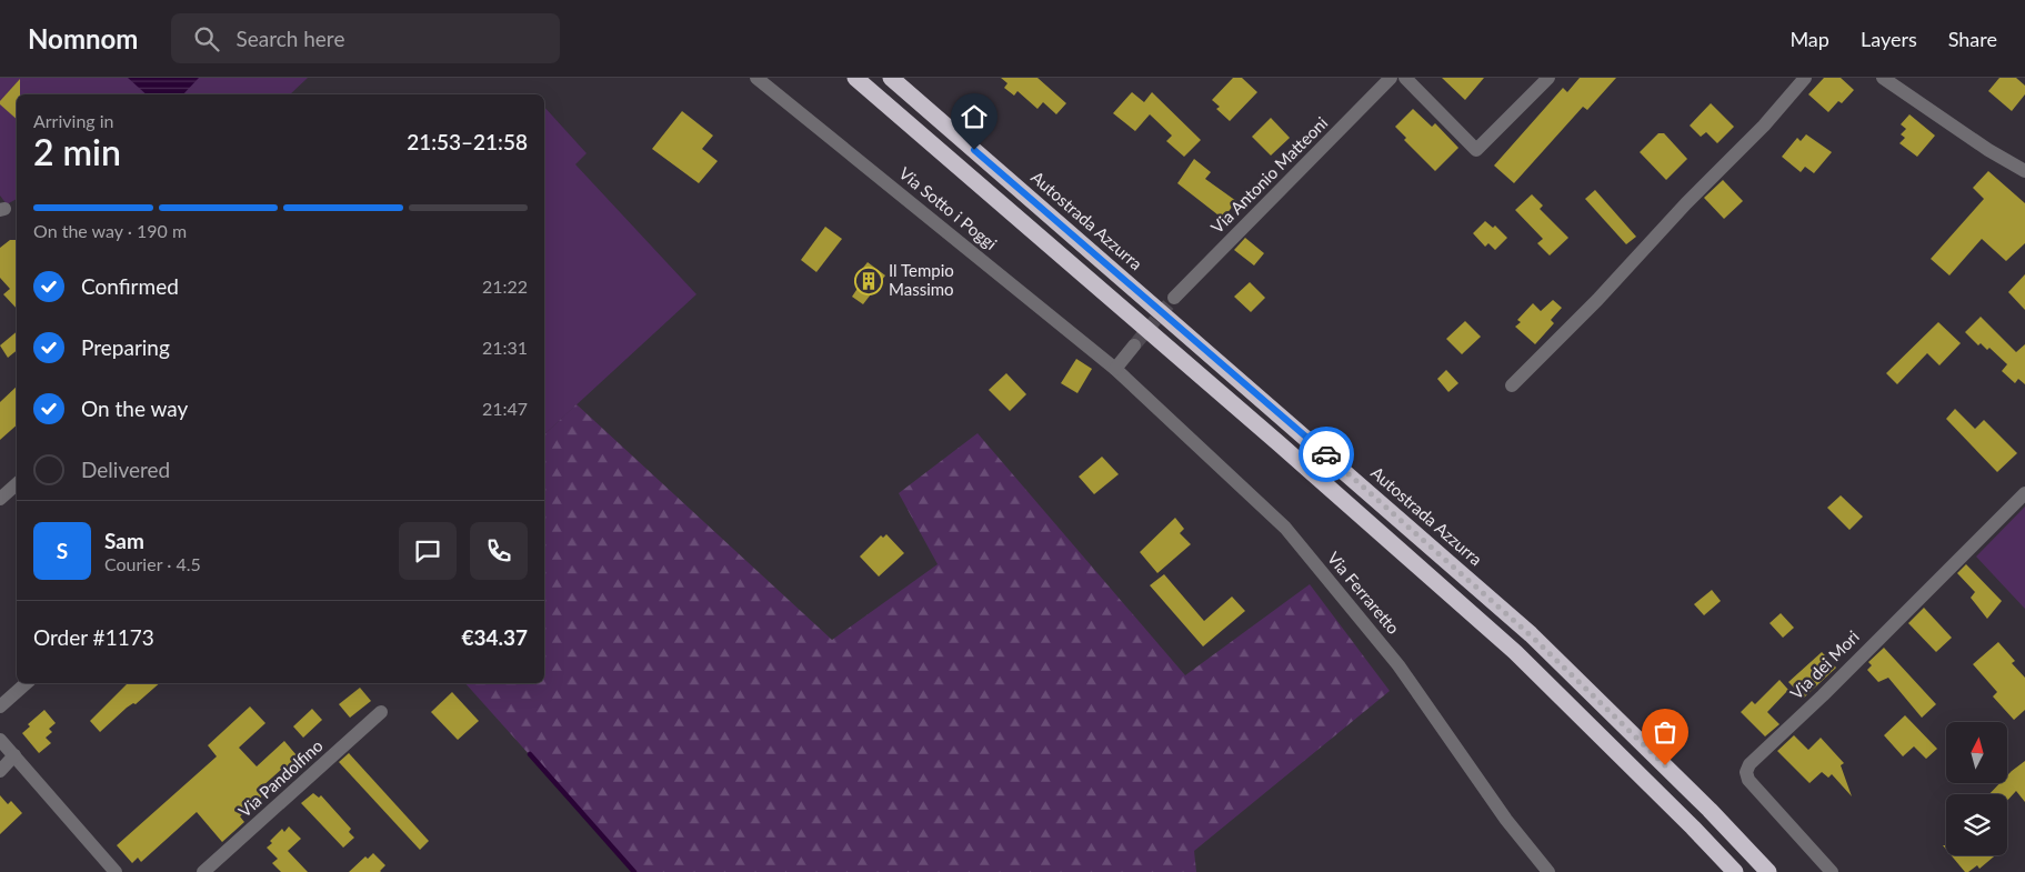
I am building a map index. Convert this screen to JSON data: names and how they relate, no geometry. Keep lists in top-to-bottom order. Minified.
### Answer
{"streets":{"highway":["Autostrada Azzurra"],"street":["Via Antonio Matteoni","Via Sotto i Poggi","Via Ferraretto","Via dei Mori","Via Pandolfino"]},"crossings":[["Via Sotto i Poggi","Via Ferraretto"]],"places":{"building":["Il Tempio Massimo"]},"north":"top","page":{"header":"Nomnom","search":"Search here","nav":["Map","Layers","Share"],"heading":["2 min","Arriving in","21:53–21:58"],"panel":["Sam","Courier · 4.5","Order #1173","€34.37"],"bar":"On the way · 190 m","list":[["Confirmed","21:22"],["Preparing","21:31"],["On the way","21:47"],"Delivered"],"round":"S"}}
